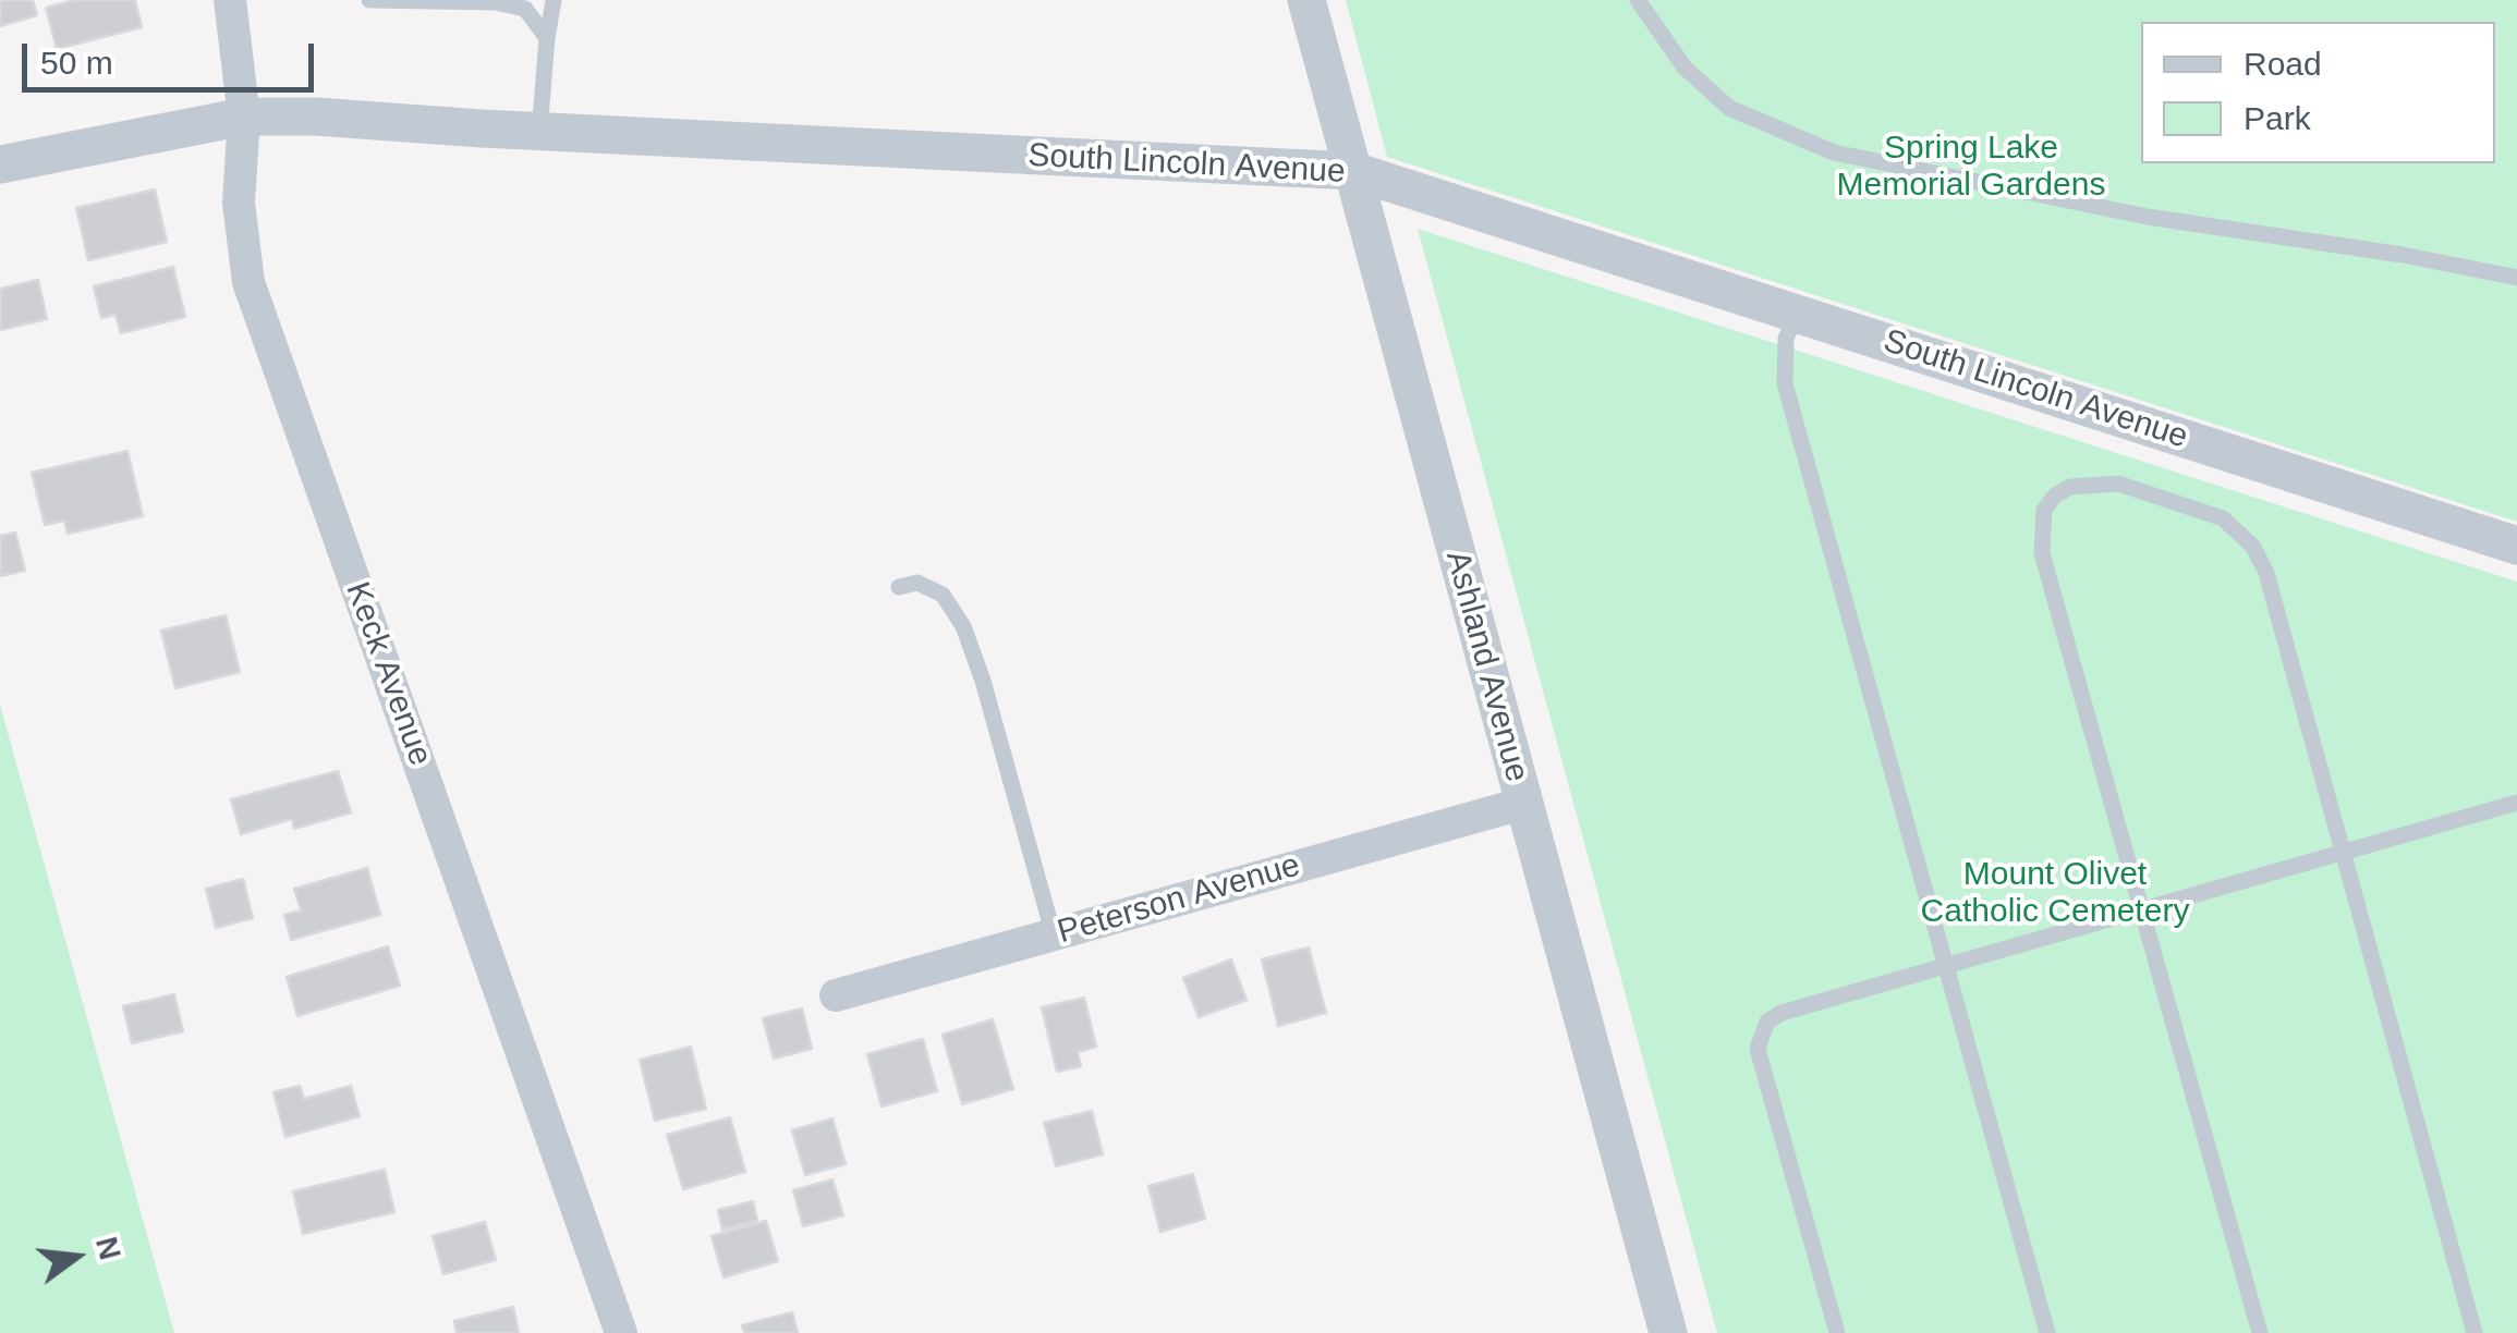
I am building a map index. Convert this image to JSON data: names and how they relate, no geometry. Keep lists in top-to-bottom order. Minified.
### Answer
{"streets":{"street":["South Lincoln Avenue","Ashland Avenue","Keck Avenue","Peterson Avenue"]},"crossings":[["South Lincoln Avenue","Ashland Avenue"],["South Lincoln Avenue","Keck Avenue"],["Ashland Avenue","Peterson Avenue"]],"parks":["Spring Lake Memorial Gardens","Mount Olivet Catholic Cemetery"],"legend":["Road","Park"],"scale_bar":"50 m","north":"right"}
